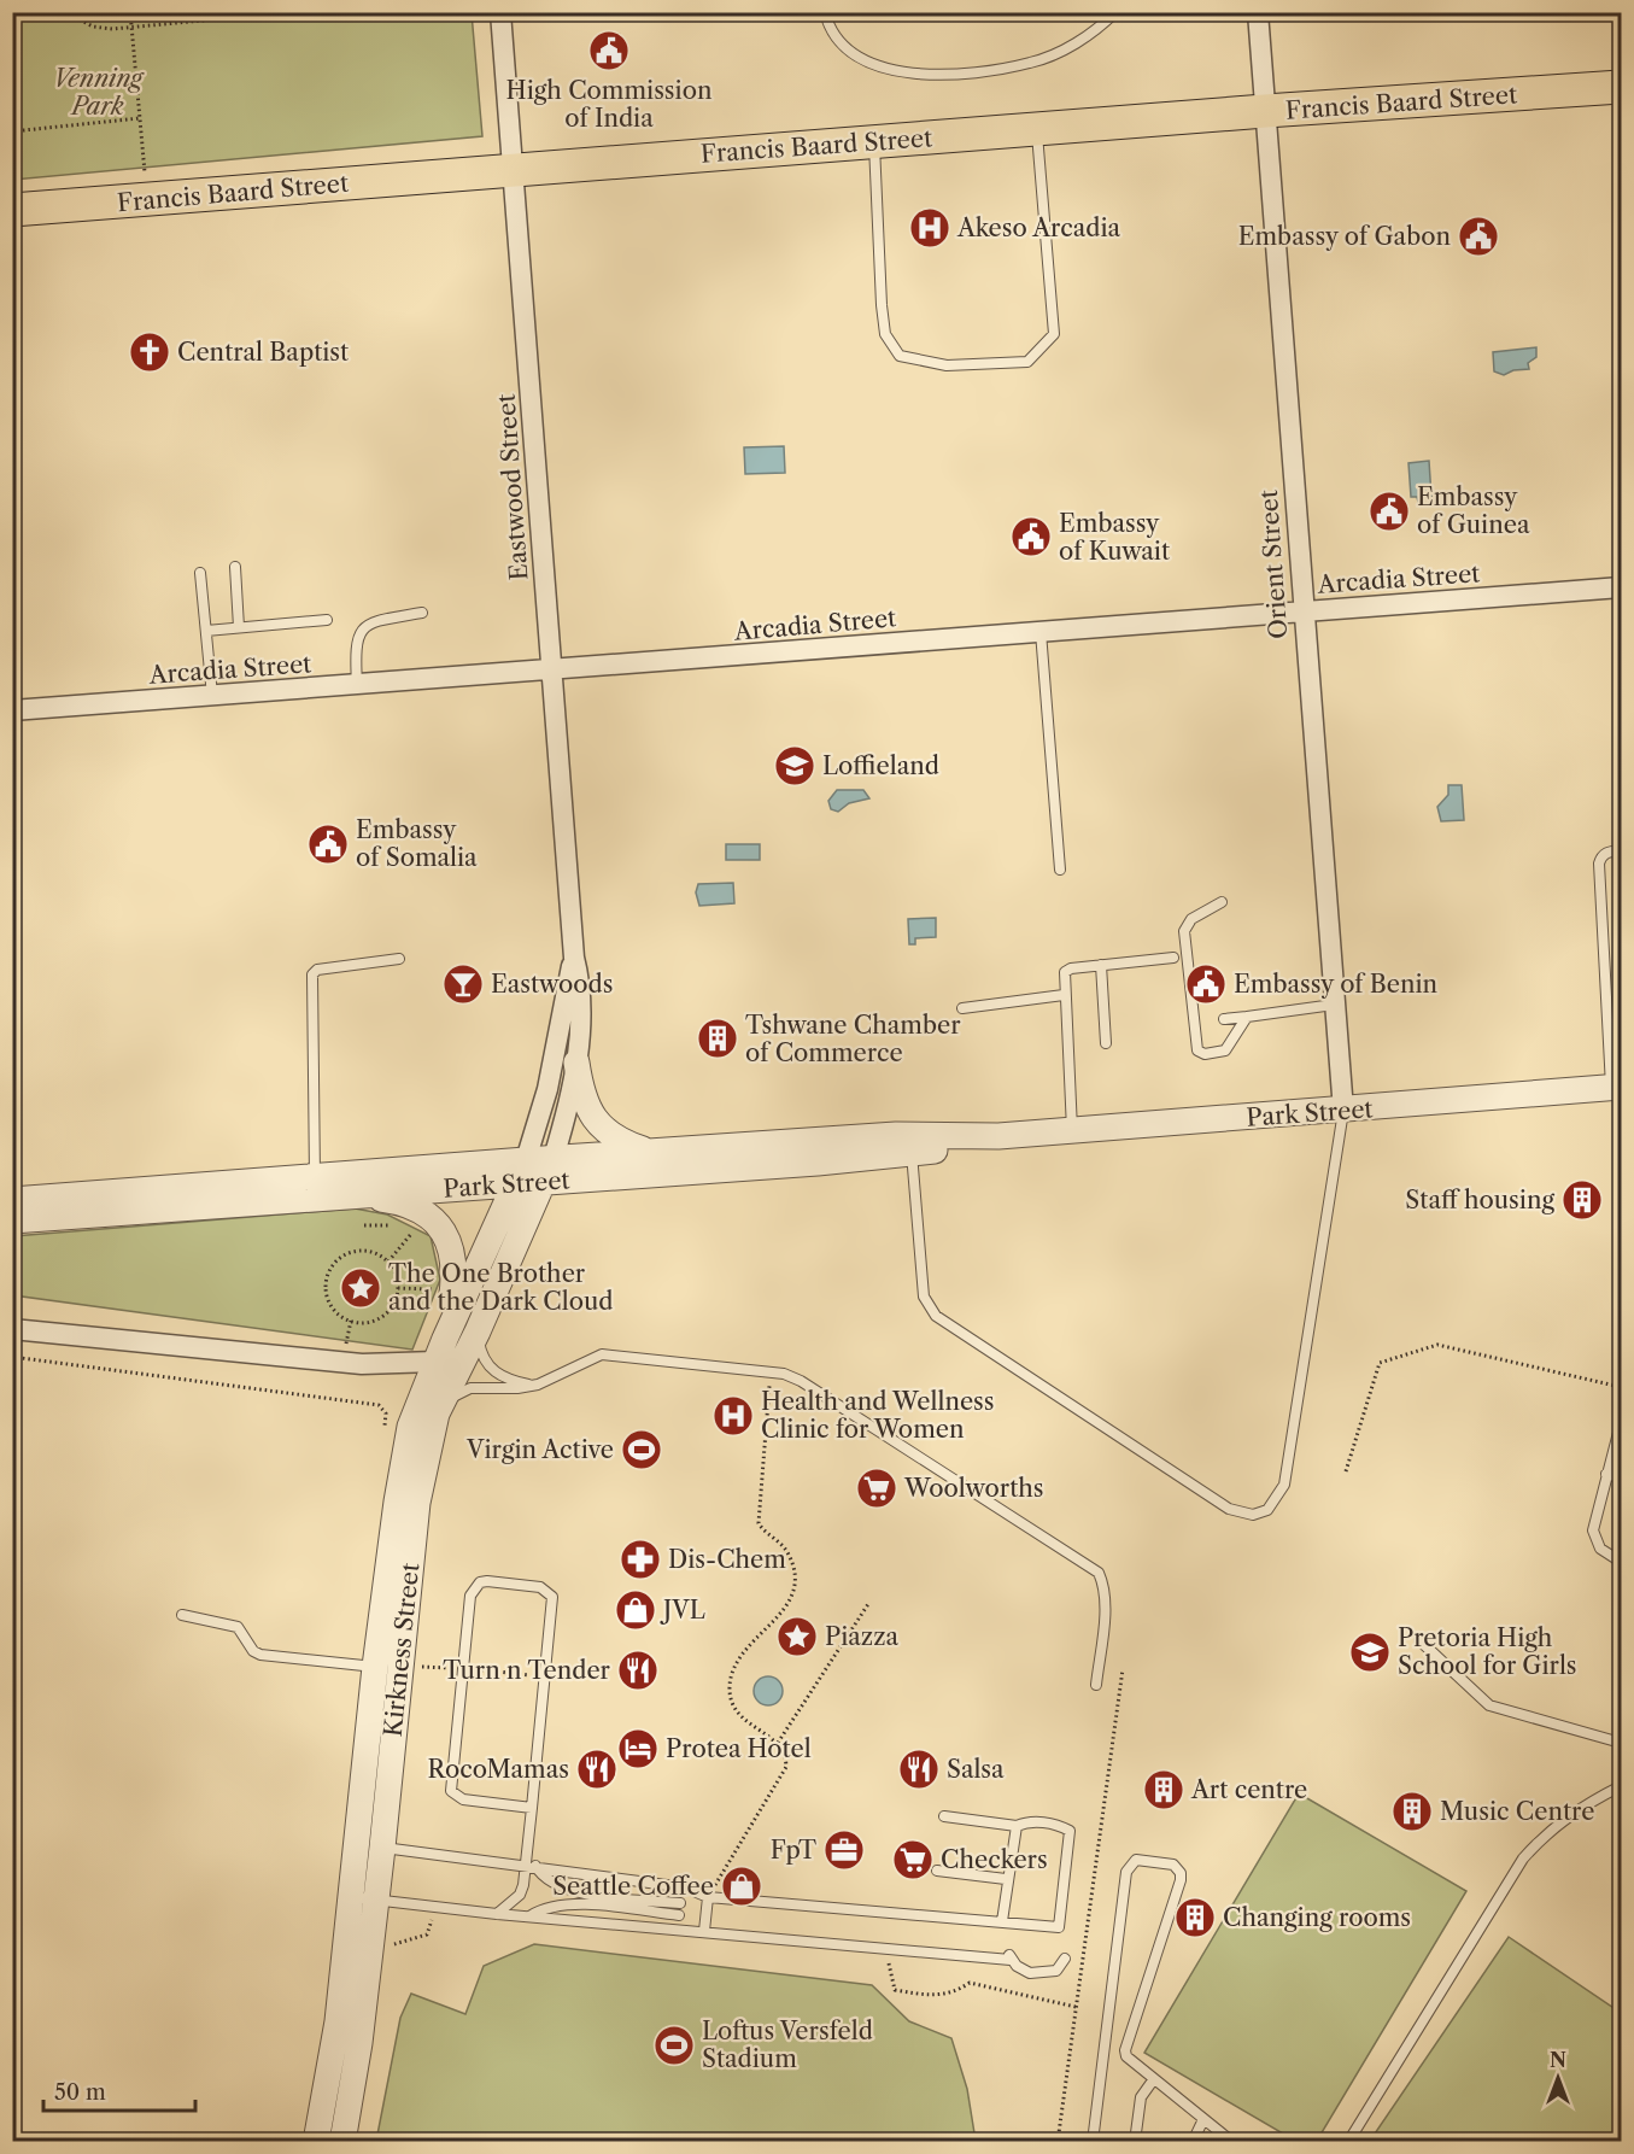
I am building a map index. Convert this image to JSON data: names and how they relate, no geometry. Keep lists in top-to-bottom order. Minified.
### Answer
{"streets":{"main road":["Francis Baard Street"],"street":["Eastwood Street","Orient Street","Arcadia Street","Park Street","Kirkness Street"]},"crossings":[["Francis Baard Street","Eastwood Street"],["Francis Baard Street","Orient Street"],["Eastwood Street","Arcadia Street"],["Eastwood Street","Park Street"],["Eastwood Street","Kirkness Street"],["Orient Street","Arcadia Street"],["Orient Street","Park Street"],["Park Street","Kirkness Street"]],"parks":["Venning Park"],"places":{"public building":["High Commission of India","Embassy of Gabon","Embassy of Guinea","Embassy of Kuwait","Embassy of Somalia","Embassy of Benin"],"hospital":["Akeso Arcadia","Health and Wellness Clinic for Women"],"church":["Central Baptist"],"school or university":["Loffieland","Pretoria High School for Girls"],"bar":["Eastwoods"],"building":["Tshwane Chamber of Commerce","Staff housing","Art centre","Music Centre","Changing rooms"],"place":["The One Brother and the Dark Cloud","Piazza"],"sports":["Virgin Active","Loftus Versfeld Stadium"],"supermarket":["Woolworths","Checkers"],"pharmacy":["Dis-Chem"],"shop":["JVL","Seattle Coffee"],"restaurant":["Turn n Tender","RocoMamas","Salsa"],"hotel":["Protea Hotel"],"office":["FpT"]},"scale_bar":"50 m","north":"top"}
